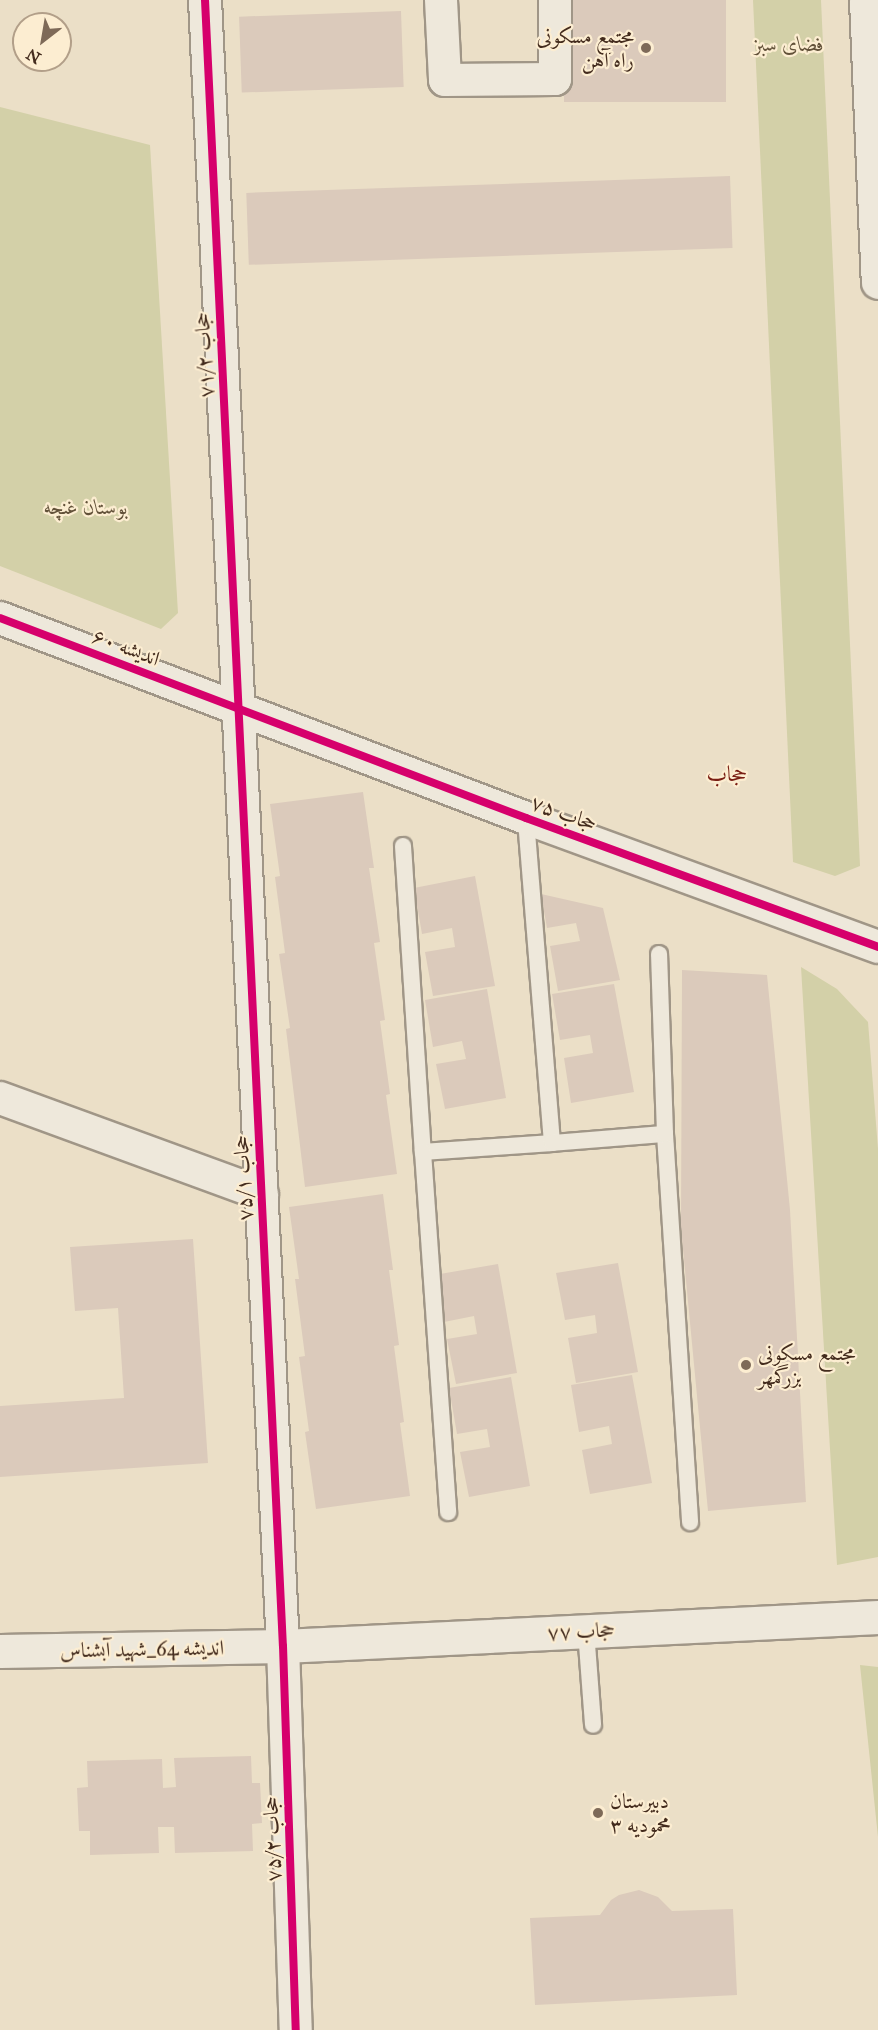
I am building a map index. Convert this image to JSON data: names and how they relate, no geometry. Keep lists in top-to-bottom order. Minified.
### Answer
{"streets":{"street":["حجاب ۷۱/۲","اندیشه ۶۰","حجاب ۷۵","حجاب ۷۵/۱","حجاب ۷۷","اندیشه 64_شهید آبشناس","حجاب ۷۵/۲"]},"crossings":[["حجاب ۷۱/۲","اندیشه ۶۰"],["حجاب ۷۱/۲","حجاب ۷۵"],["حجاب ۷۱/۲","حجاب ۷۵/۱"],["اندیشه ۶۰","حجاب ۷۵"],["اندیشه ۶۰","حجاب ۷۵/۱"],["حجاب ۷۵","حجاب ۷۵/۱"],["حجاب ۷۵/۱","حجاب ۷۷"],["حجاب ۷۵/۱","اندیشه 64_شهید آبشناس"],["حجاب ۷۵/۱","حجاب ۷۵/۲"],["حجاب ۷۷","اندیشه 64_شهید آبشناس"],["حجاب ۷۷","حجاب ۷۵/۲"],["اندیشه 64_شهید آبشناس","حجاب ۷۵/۲"]],"districts":["حجاب"],"parks":["فضای سبز","بوستان غنچه"],"places":["مجتمع مسکونی راه آهن","مجتمع مسکونی بزرگمهر","دبیرستان محمودیه ۳"],"north":"bottom left"}
